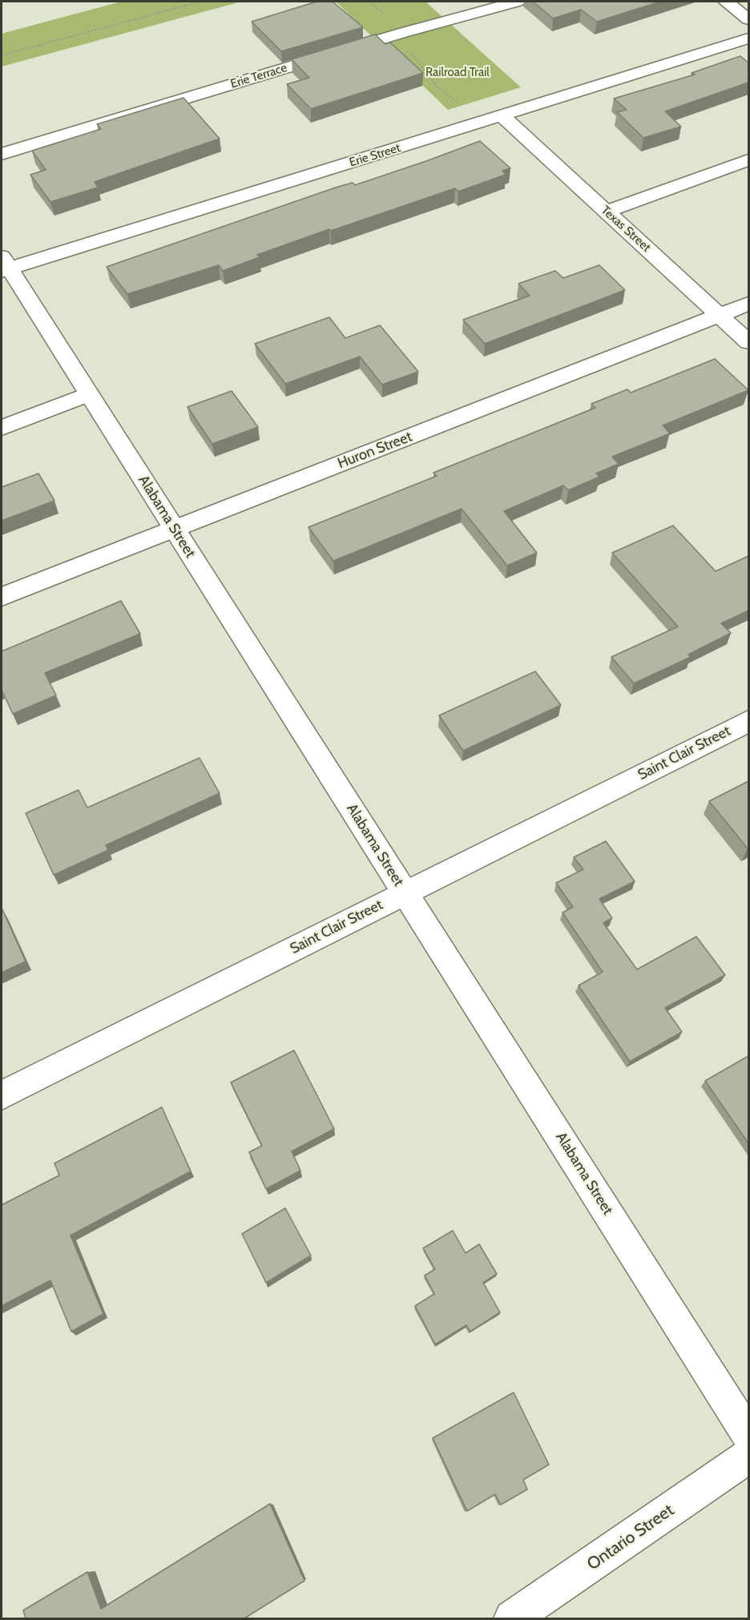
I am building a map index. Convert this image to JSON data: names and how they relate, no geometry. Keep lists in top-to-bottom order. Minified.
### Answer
{"streets":{"street":["Erie Terrace","Erie Street","Texas Street","Huron Street","Alabama Street","Saint Clair Street","Ontario Street"]},"crossings":[["Erie Street","Texas Street"],["Erie Street","Alabama Street"],["Texas Street","Huron Street"],["Huron Street","Alabama Street"],["Alabama Street","Saint Clair Street"]],"parks":["Railroad Trail"]}
